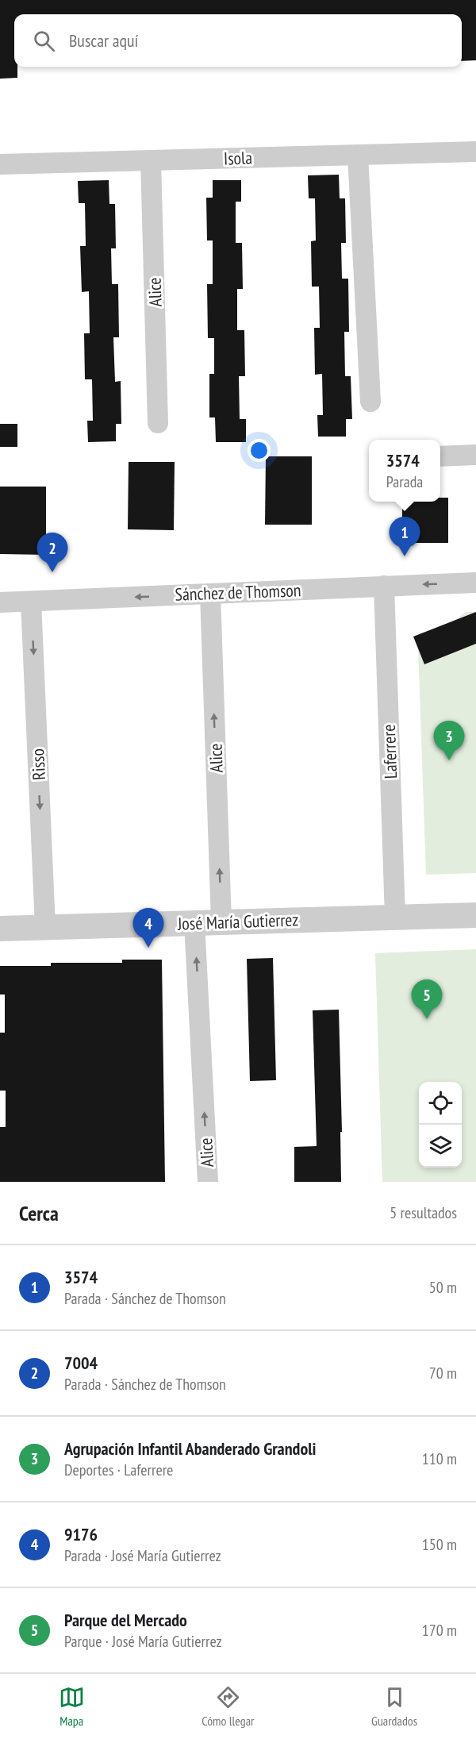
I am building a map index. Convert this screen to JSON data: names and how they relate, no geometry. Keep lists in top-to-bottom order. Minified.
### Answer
{"streets":{"street":["Isola","Alice","Sánchez de Thomson","Laferrere","Risso","José María Gutierrez"]},"crossings":[["Isola","Alice"],["Alice","Sánchez de Thomson"],["Alice","José María Gutierrez"],["Sánchez de Thomson","Laferrere"],["Sánchez de Thomson","Risso"],["Laferrere","José María Gutierrez"],["Risso","José María Gutierrez"]],"one_way":["Alice","Sánchez de Thomson","Risso"],"page":{"search":"Buscar aquí","popup":["3574","Parada"],"pins":["1","2","3","4","5"],"heading":["Cerca","5 resultados"],"list":[{"mark":"1","name":"3574","note":"Parada · Sánchez de Thomson","value":"50 m"},{"mark":"2","name":"7004","note":"Parada · Sánchez de Thomson","value":"70 m"},{"mark":"3","name":"Agrupación Infantil Abanderado Grandoli","note":"Deportes · Laferrere","value":"110 m"},{"mark":"4","name":"9176","note":"Parada · José María Gutierrez","value":"150 m"},{"mark":"5","name":"Parque del Mercado","note":"Parque · José María Gutierrez","value":"170 m"}],"nav":["Mapa","Cómo llegar","Guardados"]}}
